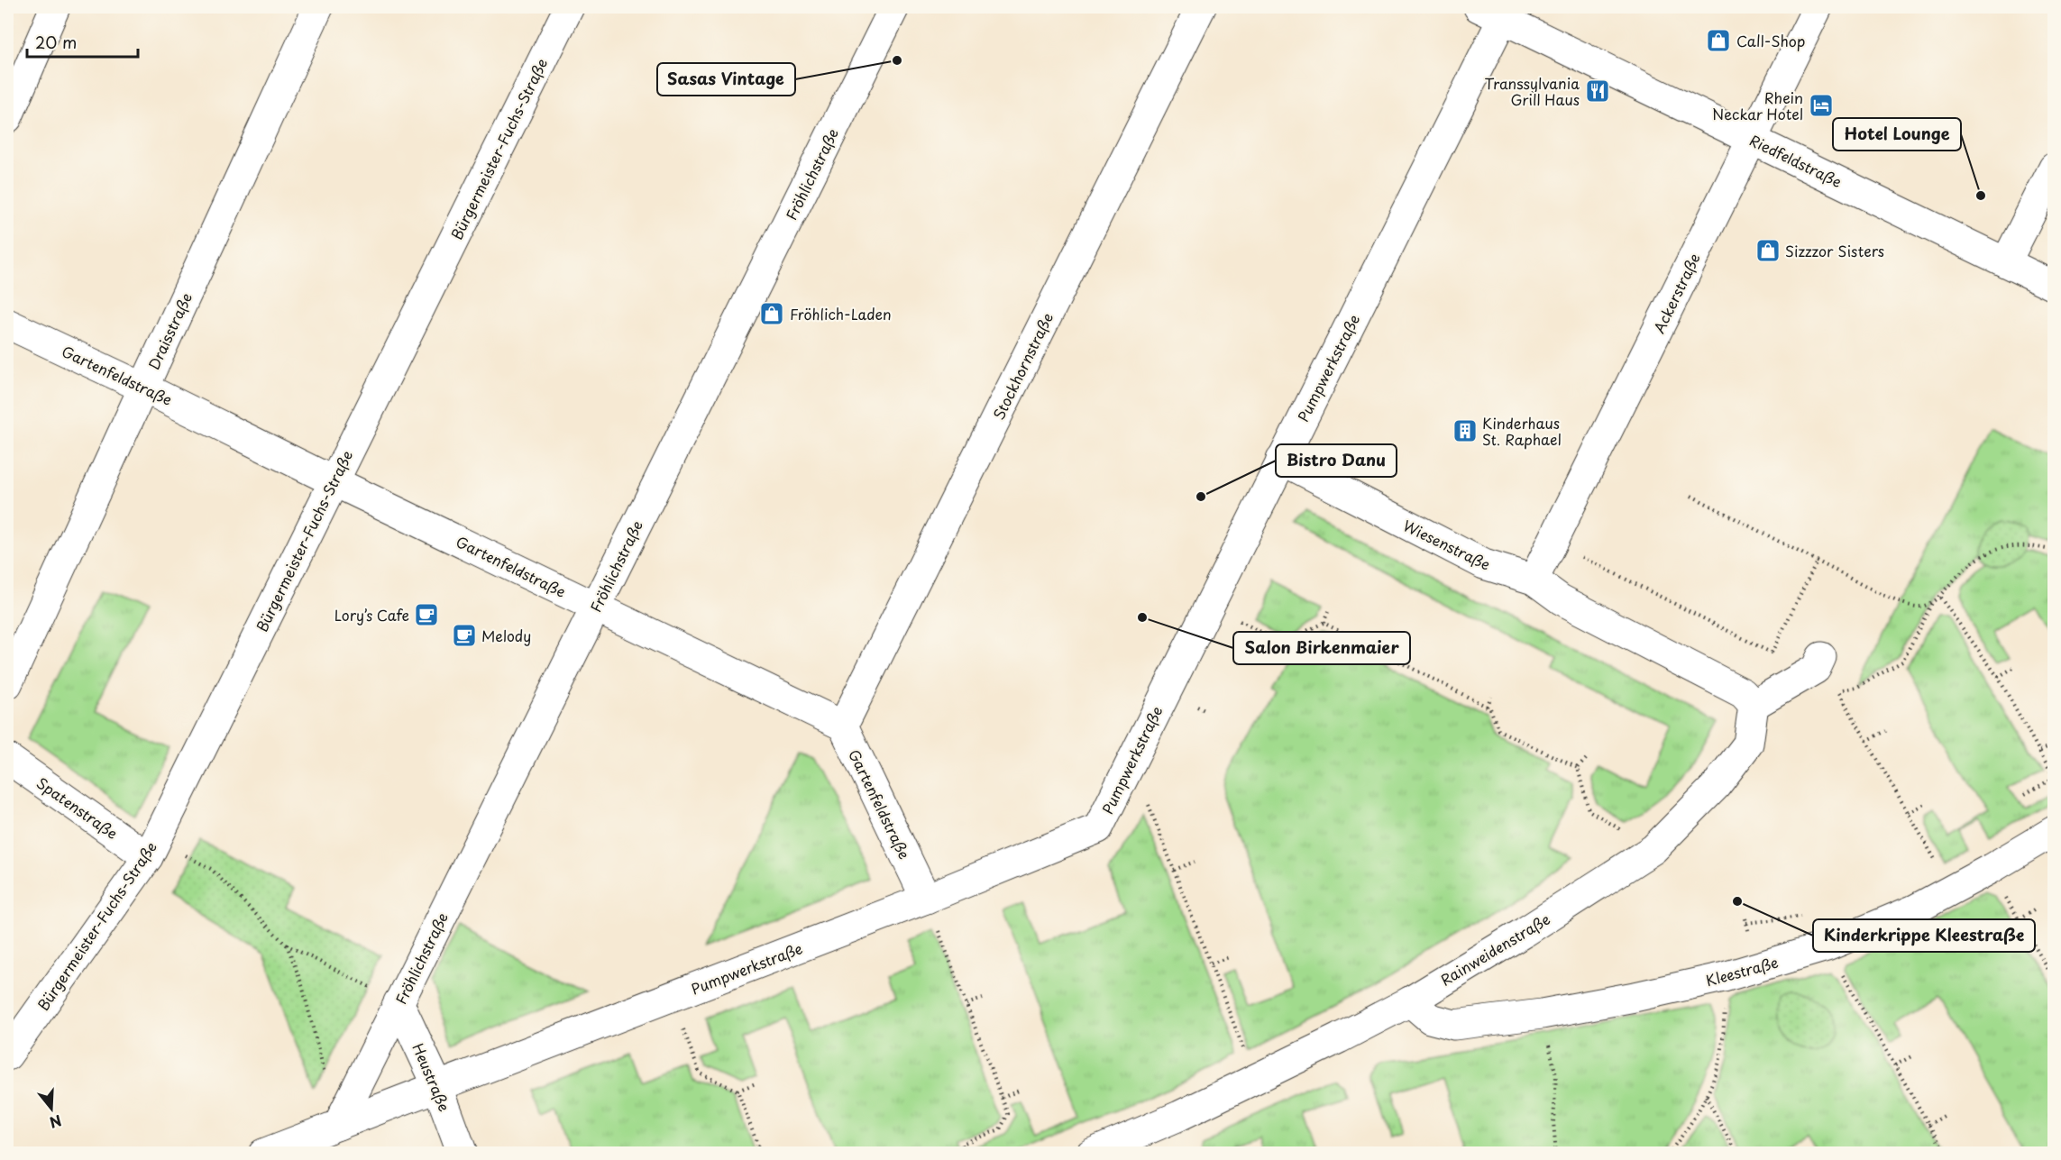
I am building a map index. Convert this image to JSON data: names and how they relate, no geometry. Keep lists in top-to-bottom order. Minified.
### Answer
{"streets":{"street":["Bürgermeister-Fuchs-Straße","Riedfeldstraße","Fröhlichstraße","Ackerstraße","Draisstraße","Stockhornstraße","Pumpwerkstraße","Gartenfeldstraße","Wiesenstraße","Spatenstraße","Rainweidenstraße","Kleestraße","Heustraße"]},"crossings":[["Bürgermeister-Fuchs-Straße","Gartenfeldstraße"],["Bürgermeister-Fuchs-Straße","Spatenstraße"],["Riedfeldstraße","Ackerstraße"],["Riedfeldstraße","Pumpwerkstraße"],["Fröhlichstraße","Pumpwerkstraße"],["Fröhlichstraße","Gartenfeldstraße"],["Fröhlichstraße","Heustraße"],["Ackerstraße","Wiesenstraße"],["Draisstraße","Gartenfeldstraße"],["Stockhornstraße","Gartenfeldstraße"],["Pumpwerkstraße","Gartenfeldstraße"],["Pumpwerkstraße","Wiesenstraße"],["Pumpwerkstraße","Heustraße"],["Wiesenstraße","Rainweidenstraße"],["Rainweidenstraße","Kleestraße"]],"places":{"shop":["Call-Shop","Sizzzor Sisters","Fröhlich-Laden"],"other":["Sasas Vintage","Hotel Lounge","Bistro Danu","Salon Birkenmaier","Kinderkrippe Kleestraße"],"restaurant":["Transsylvania Grill Haus"],"hotel":["Rhein Neckar Hotel"],"building":["Kinderhaus St. Raphael"],"cafe":["Lory’s Cafe","Melody"]},"scale_bar":"20 m","north":"bottom"}
